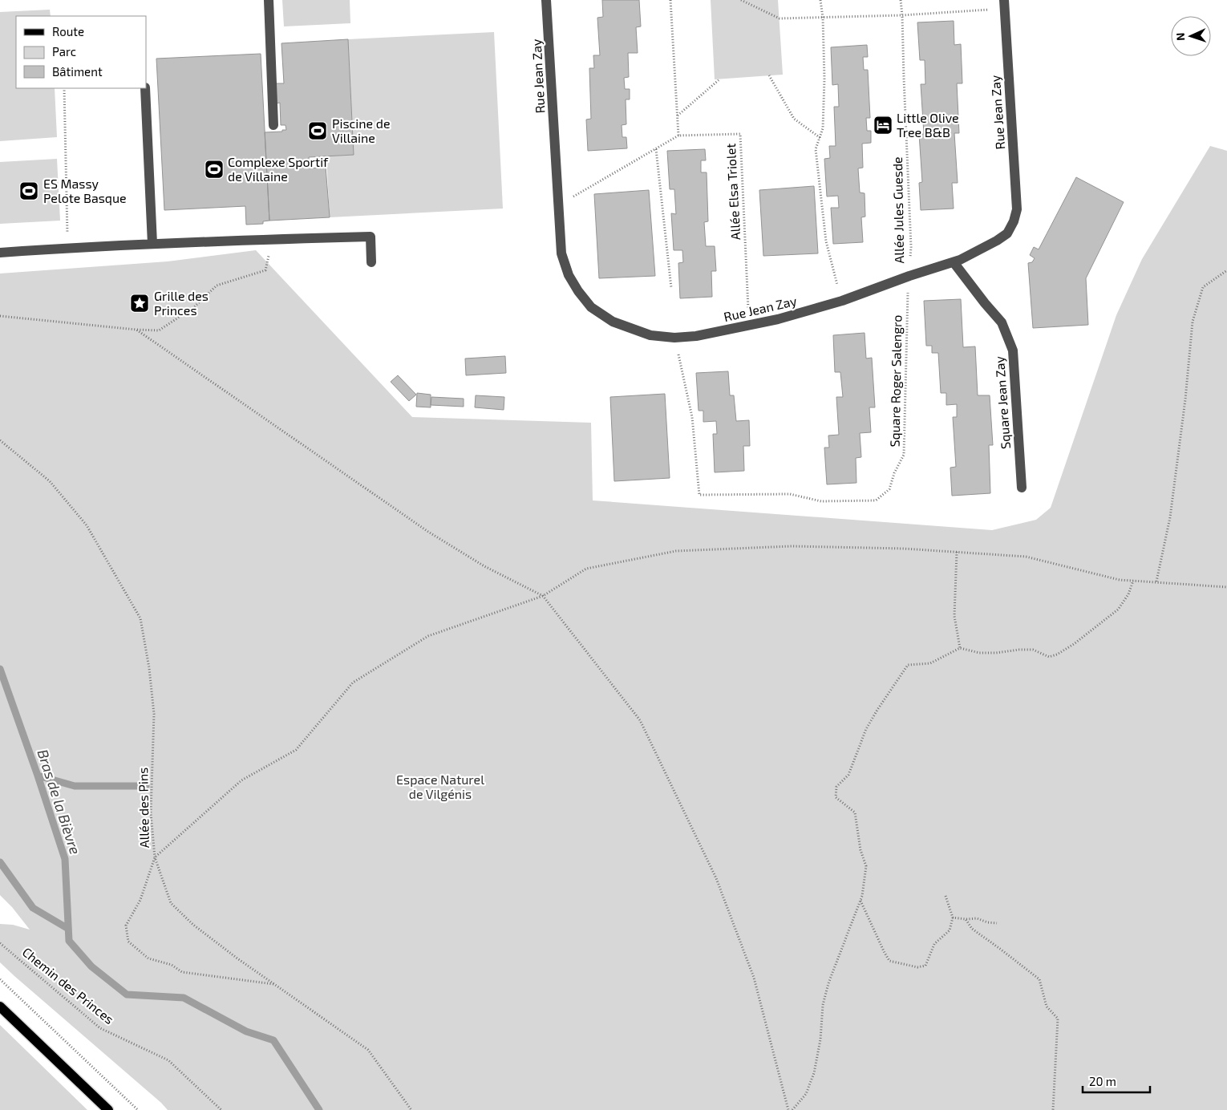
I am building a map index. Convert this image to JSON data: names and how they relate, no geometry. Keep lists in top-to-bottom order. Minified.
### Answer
{"streets":{"street":["Rue Jean Zay","Square Jean Zay"],"path":["Allée Elsa Triolet","Allée Jules Guesde","Square Roger Salengro","Allée des Pins","Chemin des Princes"]},"crossings":[["Rue Jean Zay","Allée Elsa Triolet"],["Rue Jean Zay","Allée Jules Guesde"],["Rue Jean Zay","Square Roger Salengro"],["Rue Jean Zay","Square Jean Zay"],["Allée Jules Guesde","Square Roger Salengro"]],"water":["Bras de la Bièvre"],"parks":["Espace Naturel de Vilgénis"],"places":{"hotel":["Little Olive Tree B&B"],"sports":["Piscine de Villaine","Complexe Sportif de Villaine","ES Massy Pelote Basque"],"place":["Grille des Princes"]},"legend":["Route","Parc","Bâtiment"],"scale_bar":"20 m","north":"left"}
